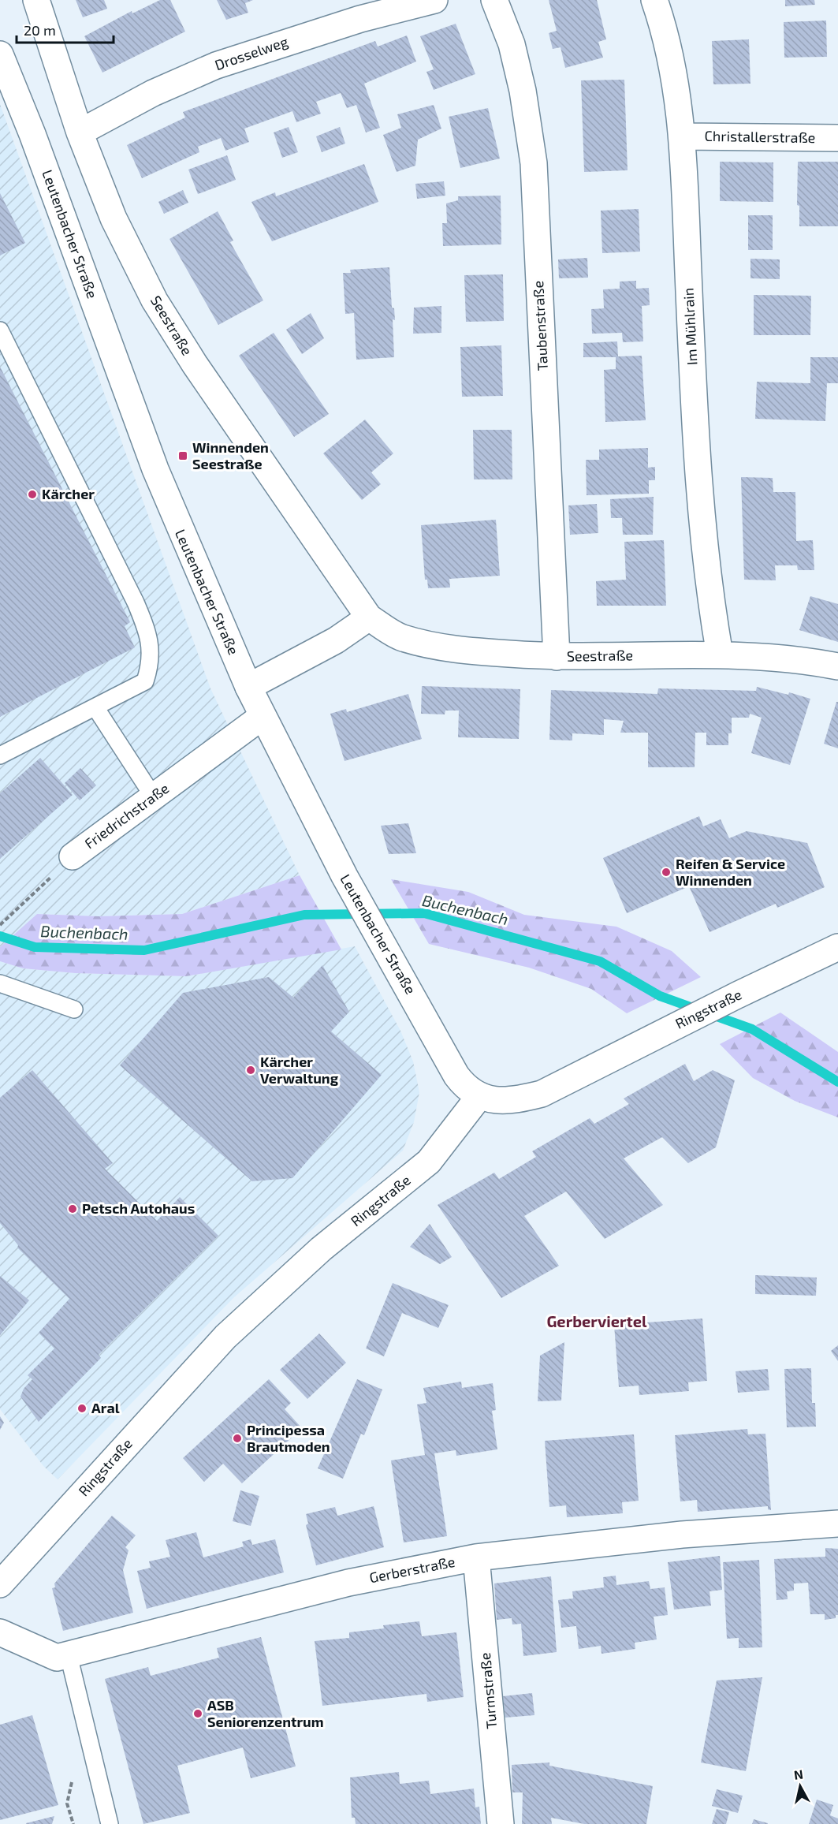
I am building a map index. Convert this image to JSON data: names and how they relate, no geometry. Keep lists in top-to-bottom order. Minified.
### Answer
{"streets":{"street":["Drosselweg","Christallerstraße","Leutenbacher Straße","Seestraße","Taubenstraße","Im Mühlrain","Friedrichstraße","Ringstraße","Gerberstraße","Turmstraße"]},"crossings":[["Drosselweg","Seestraße"],["Christallerstraße","Im Mühlrain"],["Leutenbacher Straße","Friedrichstraße"],["Leutenbacher Straße","Ringstraße"],["Seestraße","Taubenstraße"],["Seestraße","Im Mühlrain"],["Gerberstraße","Turmstraße"]],"districts":["Gerberviertel"],"water":["Buchenbach"],"places":{"transit":["Winnenden Seestraße"],"other":["Kärcher","Reifen & Service Winnenden","Kärcher Verwaltung","Petsch Autohaus","Aral","Principessa Brautmoden","ASB Seniorenzentrum"]},"scale_bar":"20 m","north":"top"}
